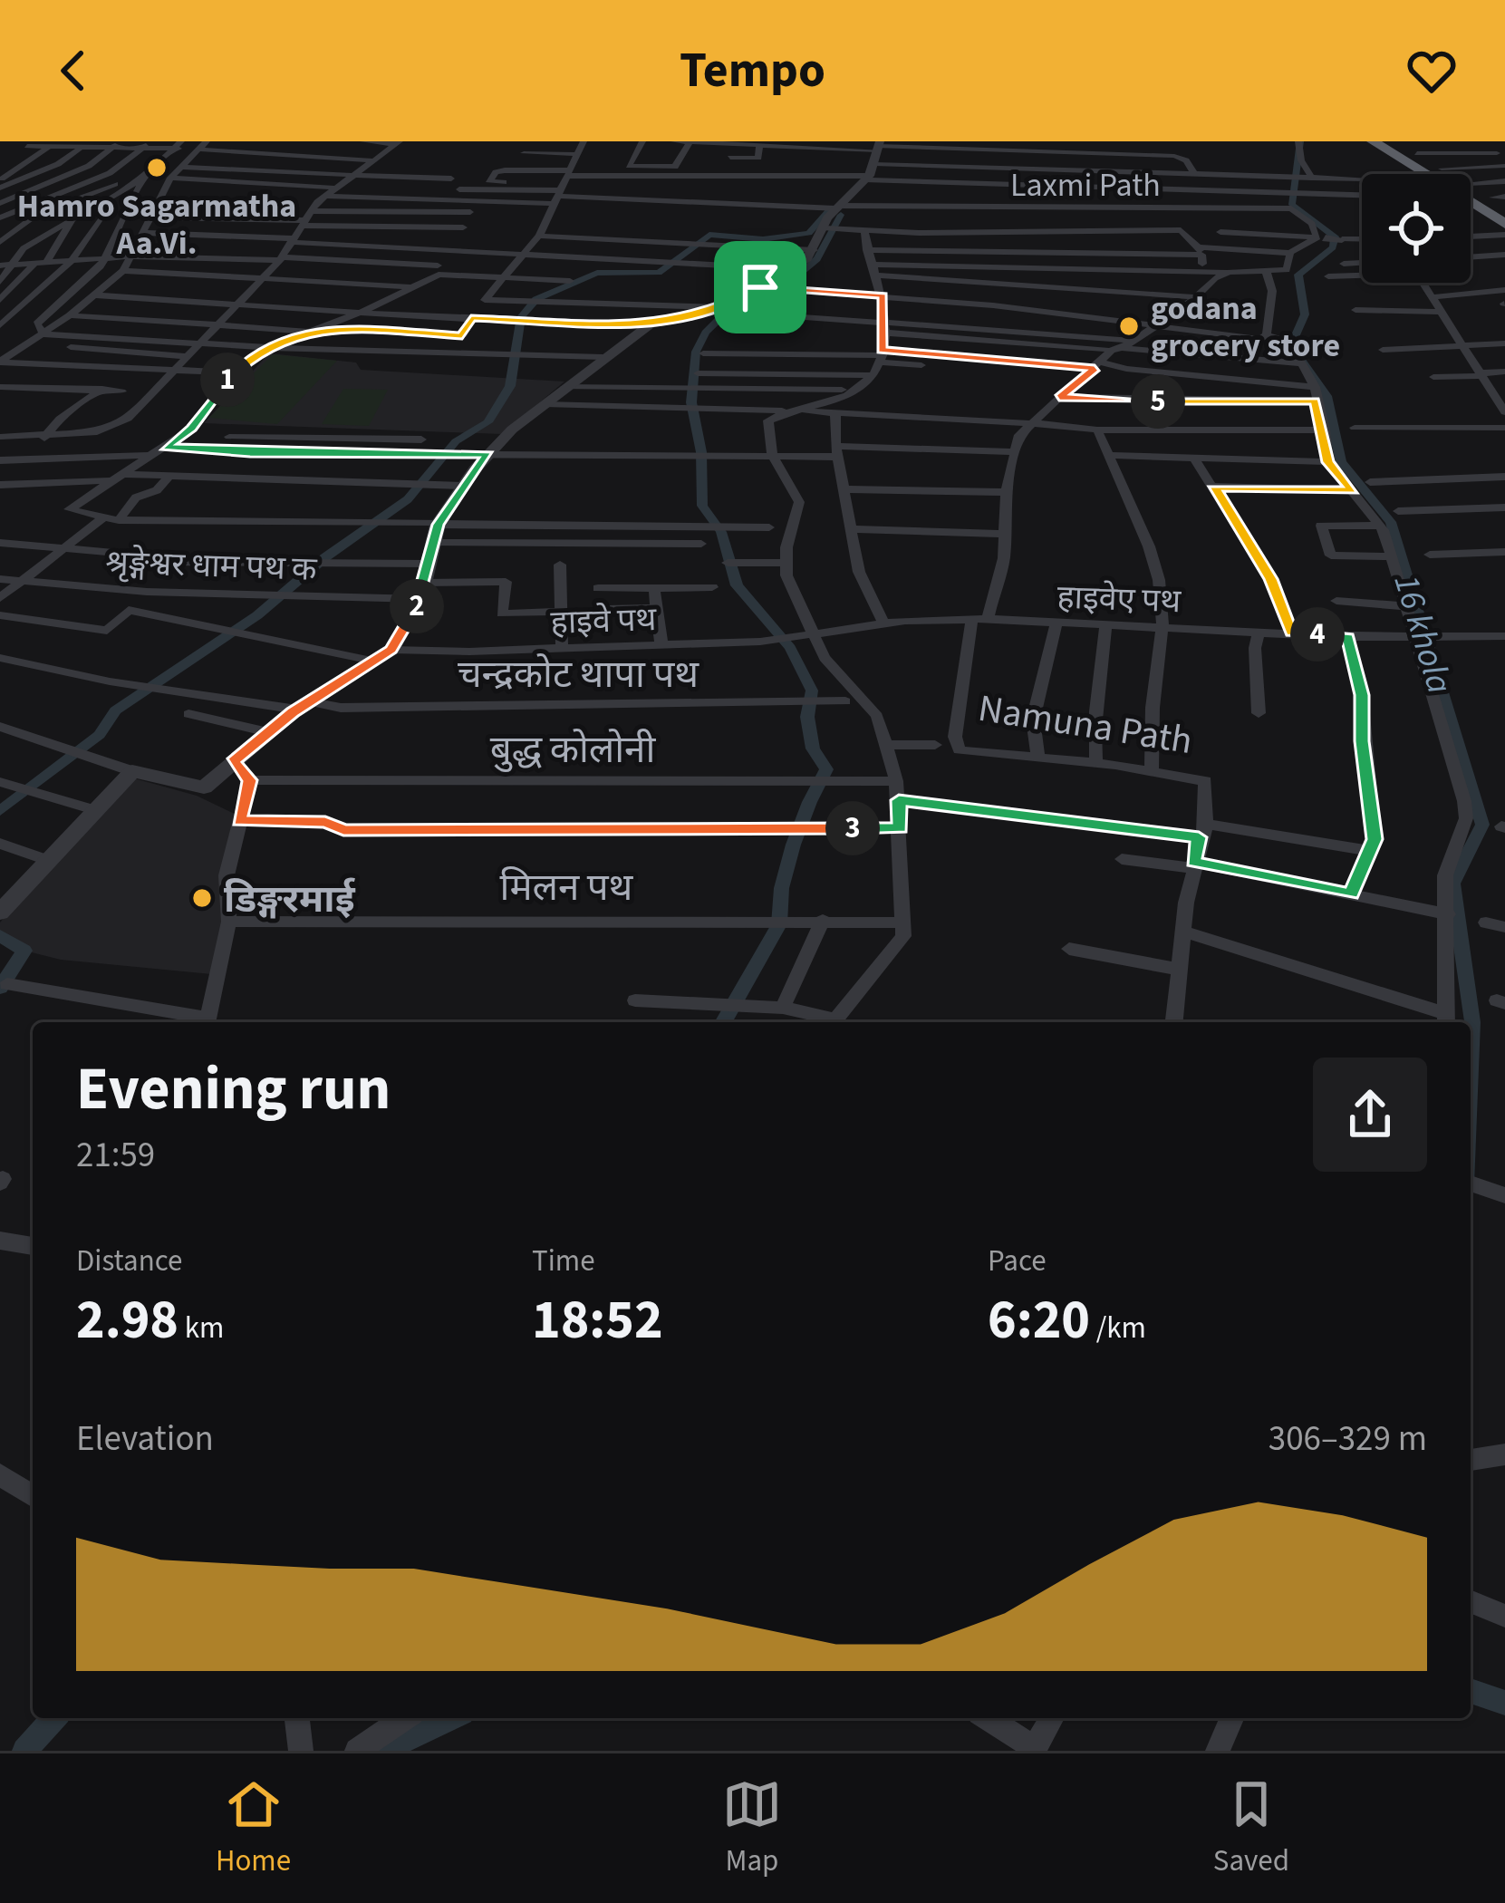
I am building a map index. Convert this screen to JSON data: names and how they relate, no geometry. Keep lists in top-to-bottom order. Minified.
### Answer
{"streets":{"street":["Laxmi Path","श्रृङ्गेश्वर धाम पथ क","हाइवेए पथ","हाइवे पथ","चन्द्रकोट थापा पथ","Namuna Path","बुद्ध कोलोनी","मिलन पथ"]},"crossings":[["हाइवेए पथ","हाइवे पथ"],["हाइवेए पथ","Namuna Path"]],"water":["16 khola"],"places":["Hamro Sagarmatha Aa.Vi.","godana grocery store","डिङ्गरमाई"],"page":{"header":"Tempo","pins":["1","5","2","4","3"],"heading":["Evening run","21:59"],"stats":[["Distance","2.98 km"],["Time","18:52"],["Pace","6:20 /km"]],"chart":["Elevation","306–329 m"],"tabs":["Home","Map","Saved"]}}
